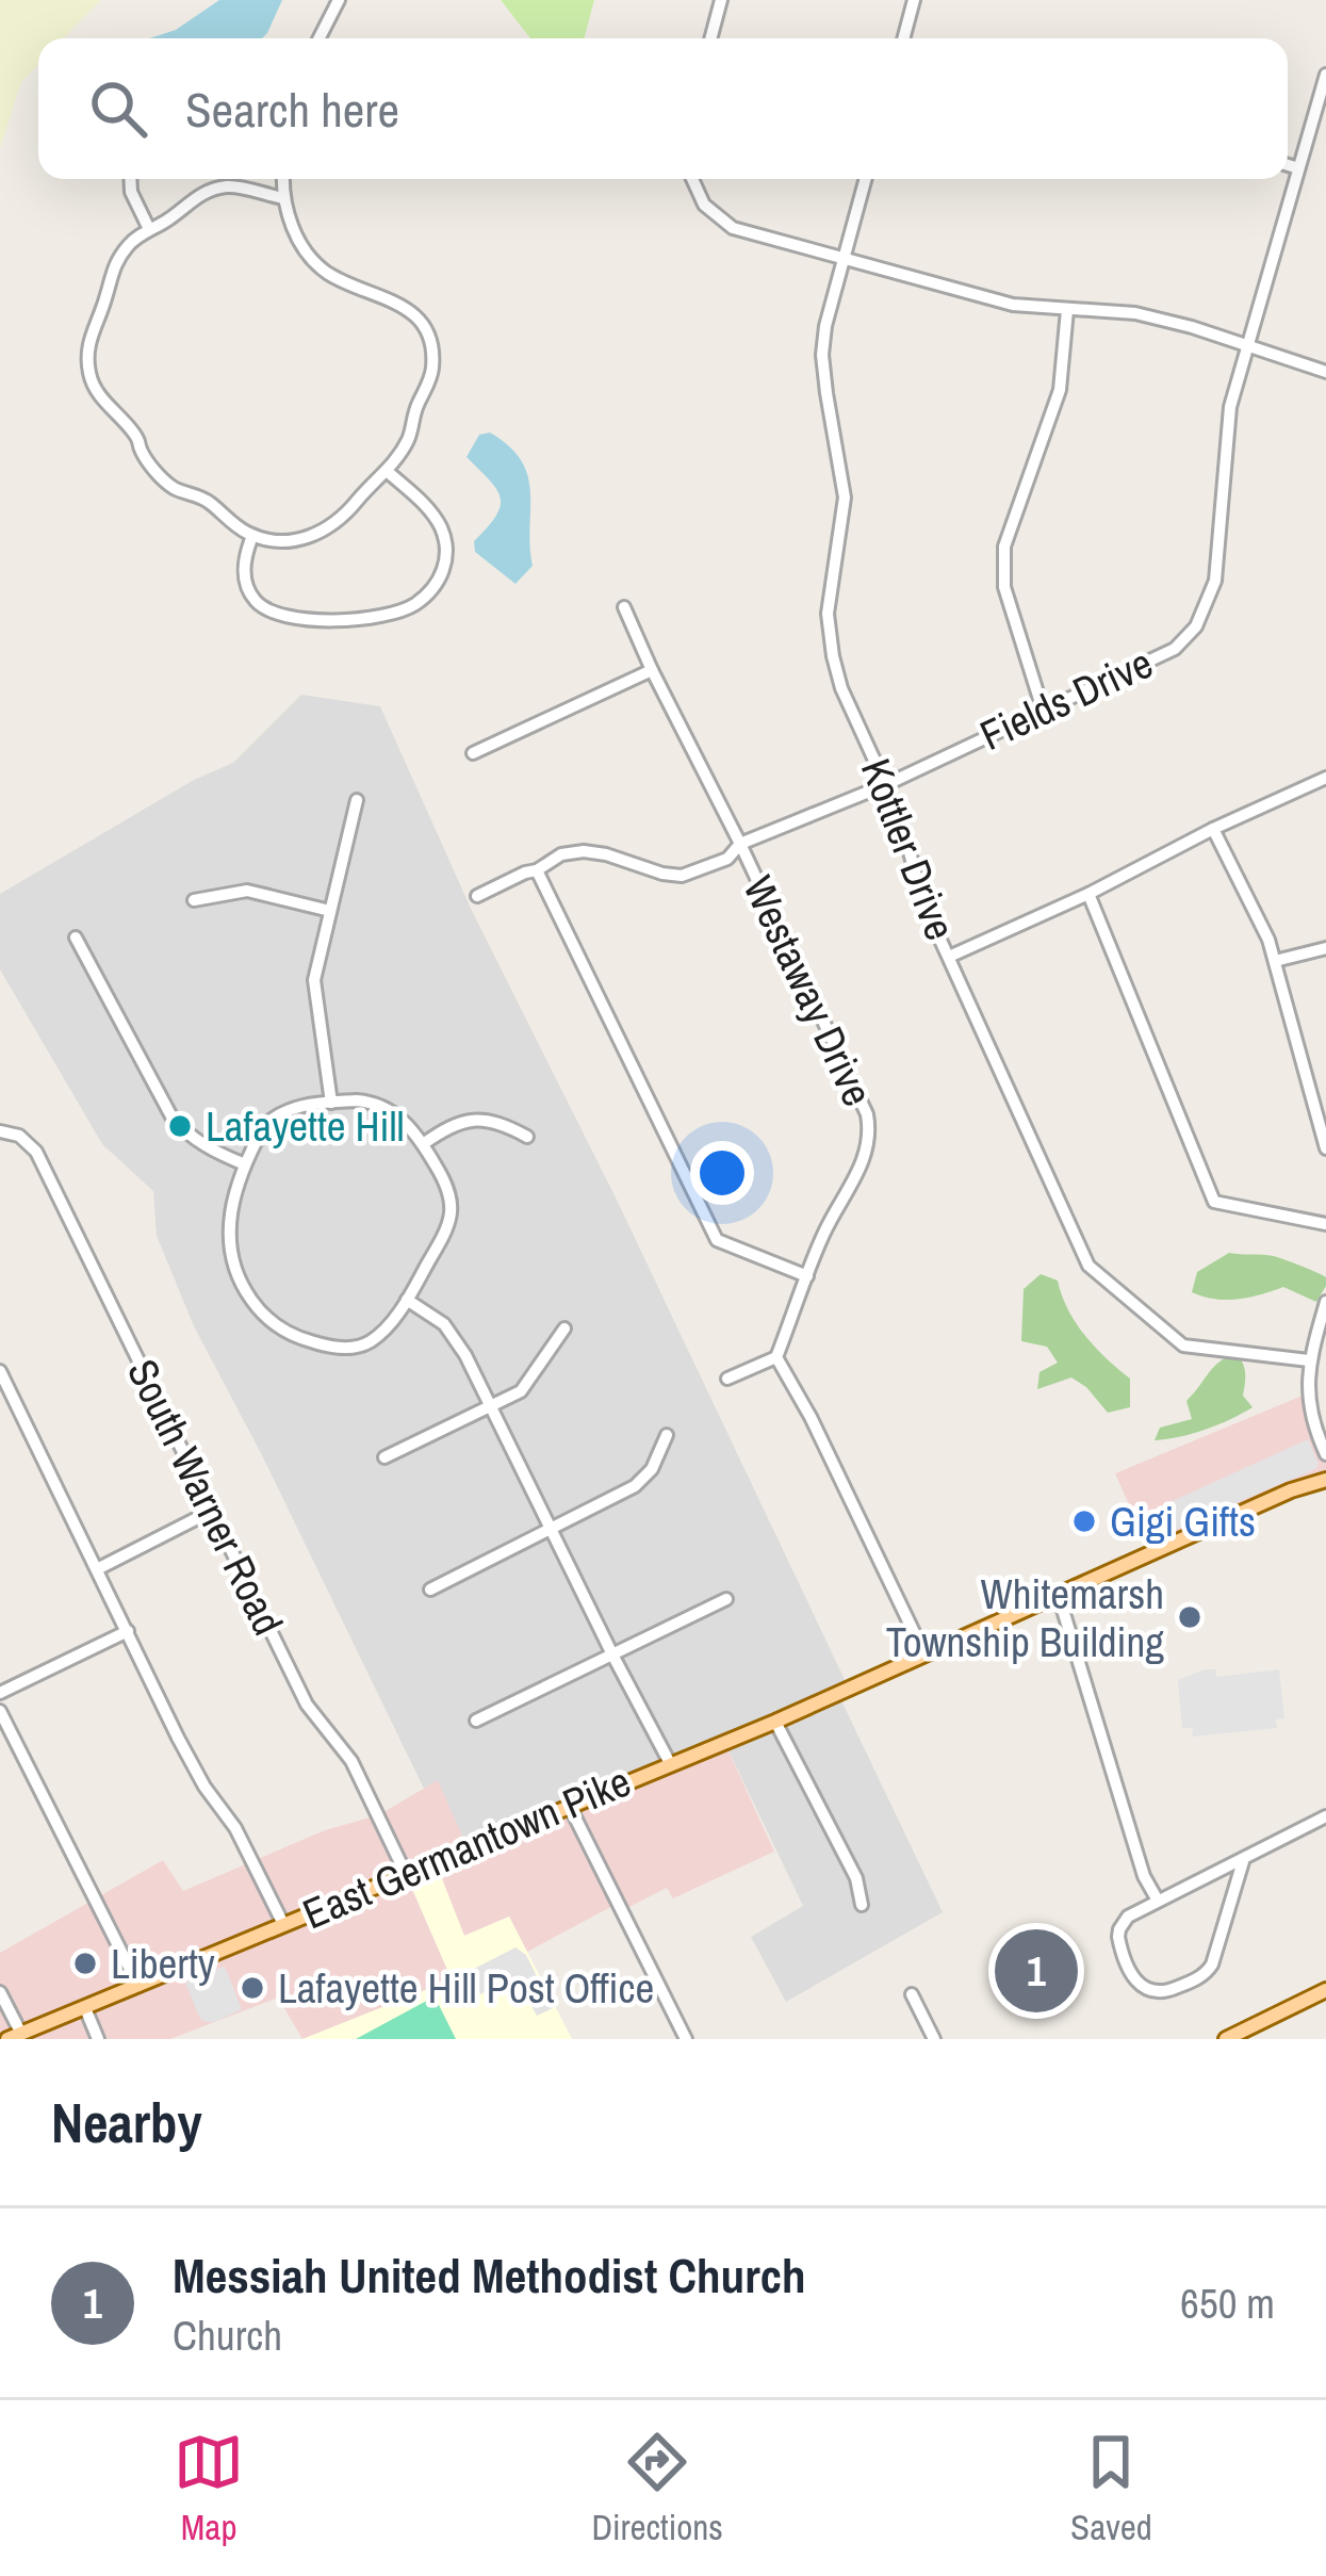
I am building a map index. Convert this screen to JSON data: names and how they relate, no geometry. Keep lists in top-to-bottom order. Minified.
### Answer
{"streets":{"main road":["East Germantown Pike"],"street":["Fields Drive","Kottler Drive","Westaway Drive","South Warner Road"]},"crossings":[["Fields Drive","Kottler Drive"],["Fields Drive","Westaway Drive"],["South Warner Road","East Germantown Pike"]],"places":["Lafayette Hill","Gigi Gifts","Whitemarsh Township Building","Liberty","Lafayette Hill Post Office"],"page":{"search":"Search here","pins":"1","heading":"Nearby","list":[{"mark":"1","name":"Messiah United Methodist Church","note":"Church","value":"650 m"}],"nav":["Map","Directions","Saved"]}}
